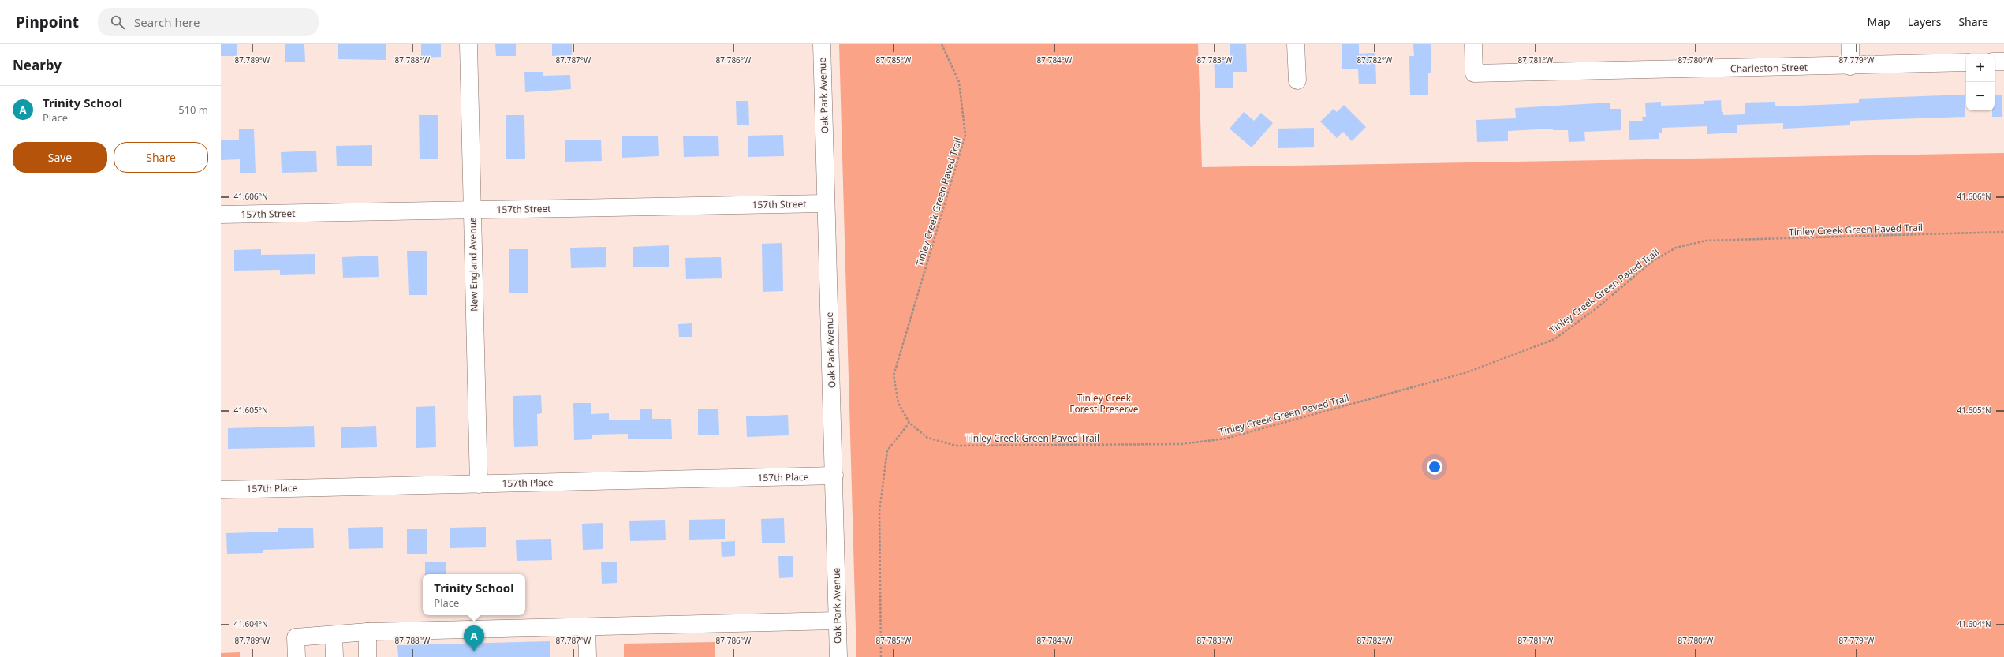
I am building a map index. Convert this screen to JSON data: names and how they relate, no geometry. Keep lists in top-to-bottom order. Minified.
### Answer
{"streets":{"street":["Charleston Street","Oak Park Avenue","157th Street","New England Avenue","157th Place"],"path":["Tinley Creek Green Paved Trail"]},"crossings":[["Oak Park Avenue","157th Street"],["Oak Park Avenue","157th Place"],["157th Street","New England Avenue"],["New England Avenue","157th Place"]],"parks":["Tinley Creek Forest Preserve"],"page":{"header":"Pinpoint","search":"Search here","nav":["Map","Layers","Share"],"heading":"Nearby","map_buttons":["+","−"],"list":[{"mark":"A","name":"Trinity School","note":"Place","value":"510 m"}],"buttons":["Save","Share"],"popup":["Trinity School","Place"],"pins":"A"},"coordinates":["87.789°W","87.788°W","87.787°W","87.786°W","87.785°W","87.784°W","87.783°W","87.782°W","87.781°W","87.780°W","87.779°W","41.606°N","41.605°N","41.604°N"]}
